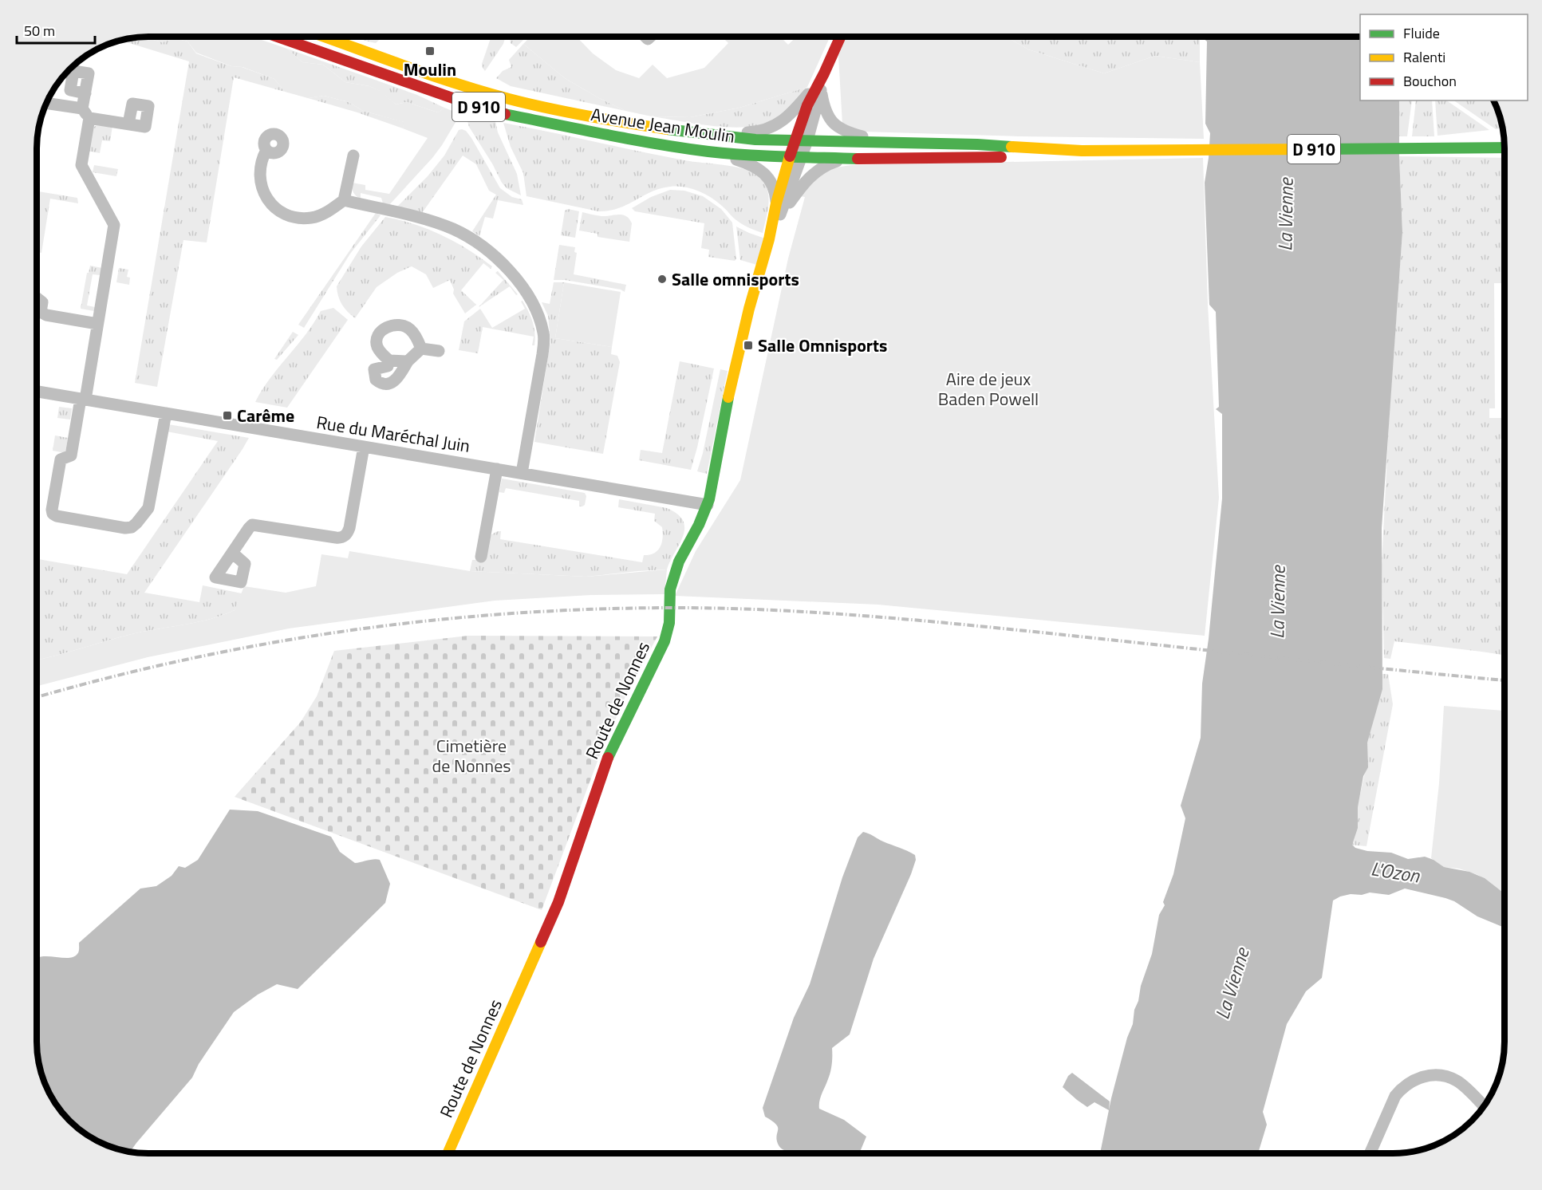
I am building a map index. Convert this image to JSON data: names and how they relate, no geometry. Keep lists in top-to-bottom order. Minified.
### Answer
{"streets":{"main road":["D 910","Avenue Jean Moulin","Route de Nonnes"],"street":["Rue du Maréchal Juin"]},"crossings":[["Avenue Jean Moulin","Route de Nonnes"],["Rue du Maréchal Juin","Route de Nonnes"]],"water":["La Vienne","L'Ozon"],"parks":["Aire de jeux Baden Powell","Cimetière de Nonnes"],"places":{"transit":["Moulin","Salle Omnisports","Carême"],"other":["Salle omnisports"]},"legend":["Fluide","Ralenti","Bouchon"],"scale_bar":"50 m"}
